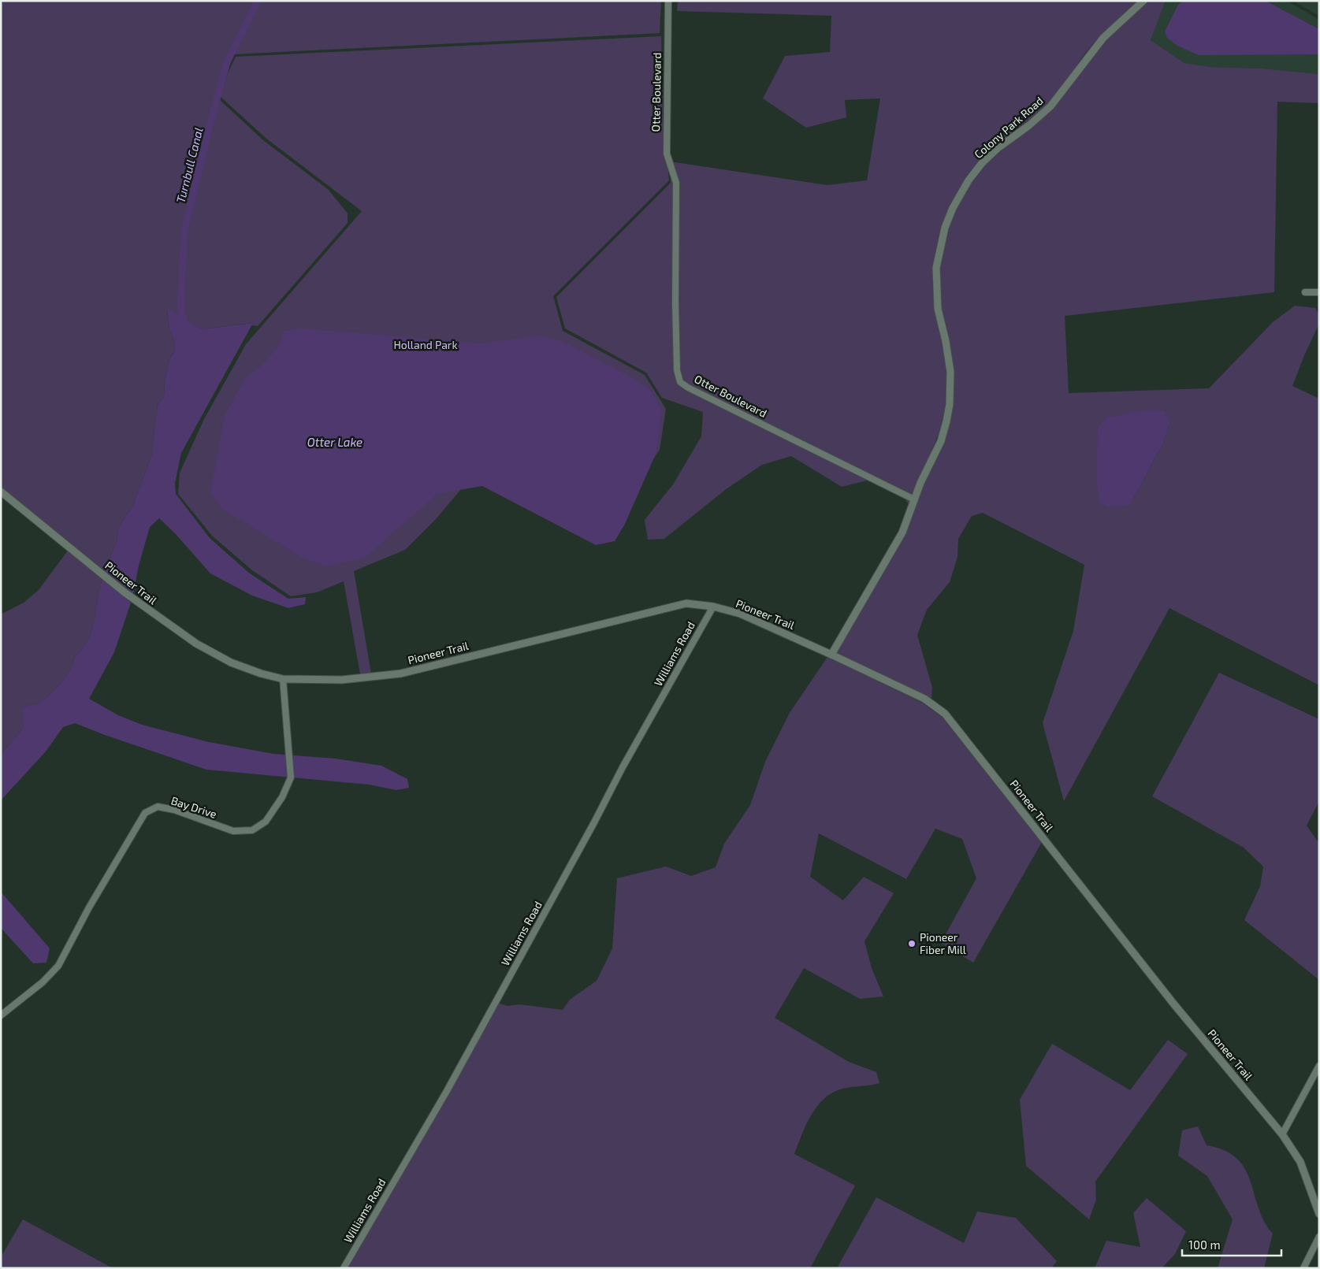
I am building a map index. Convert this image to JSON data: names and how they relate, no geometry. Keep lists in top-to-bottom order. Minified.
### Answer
{"streets":{"street":["Otter Boulevard","Colony Park Road","Pioneer Trail","Williams Road","Bay Drive"]},"crossings":[["Otter Boulevard","Colony Park Road"],["Pioneer Trail","Williams Road"],["Pioneer Trail","Bay Drive"]],"water":["Turnbull Canal","Otter Lake"],"parks":["Holland Park"],"places":["Pioneer Fiber Mill"],"scale_bar":"100 m"}
